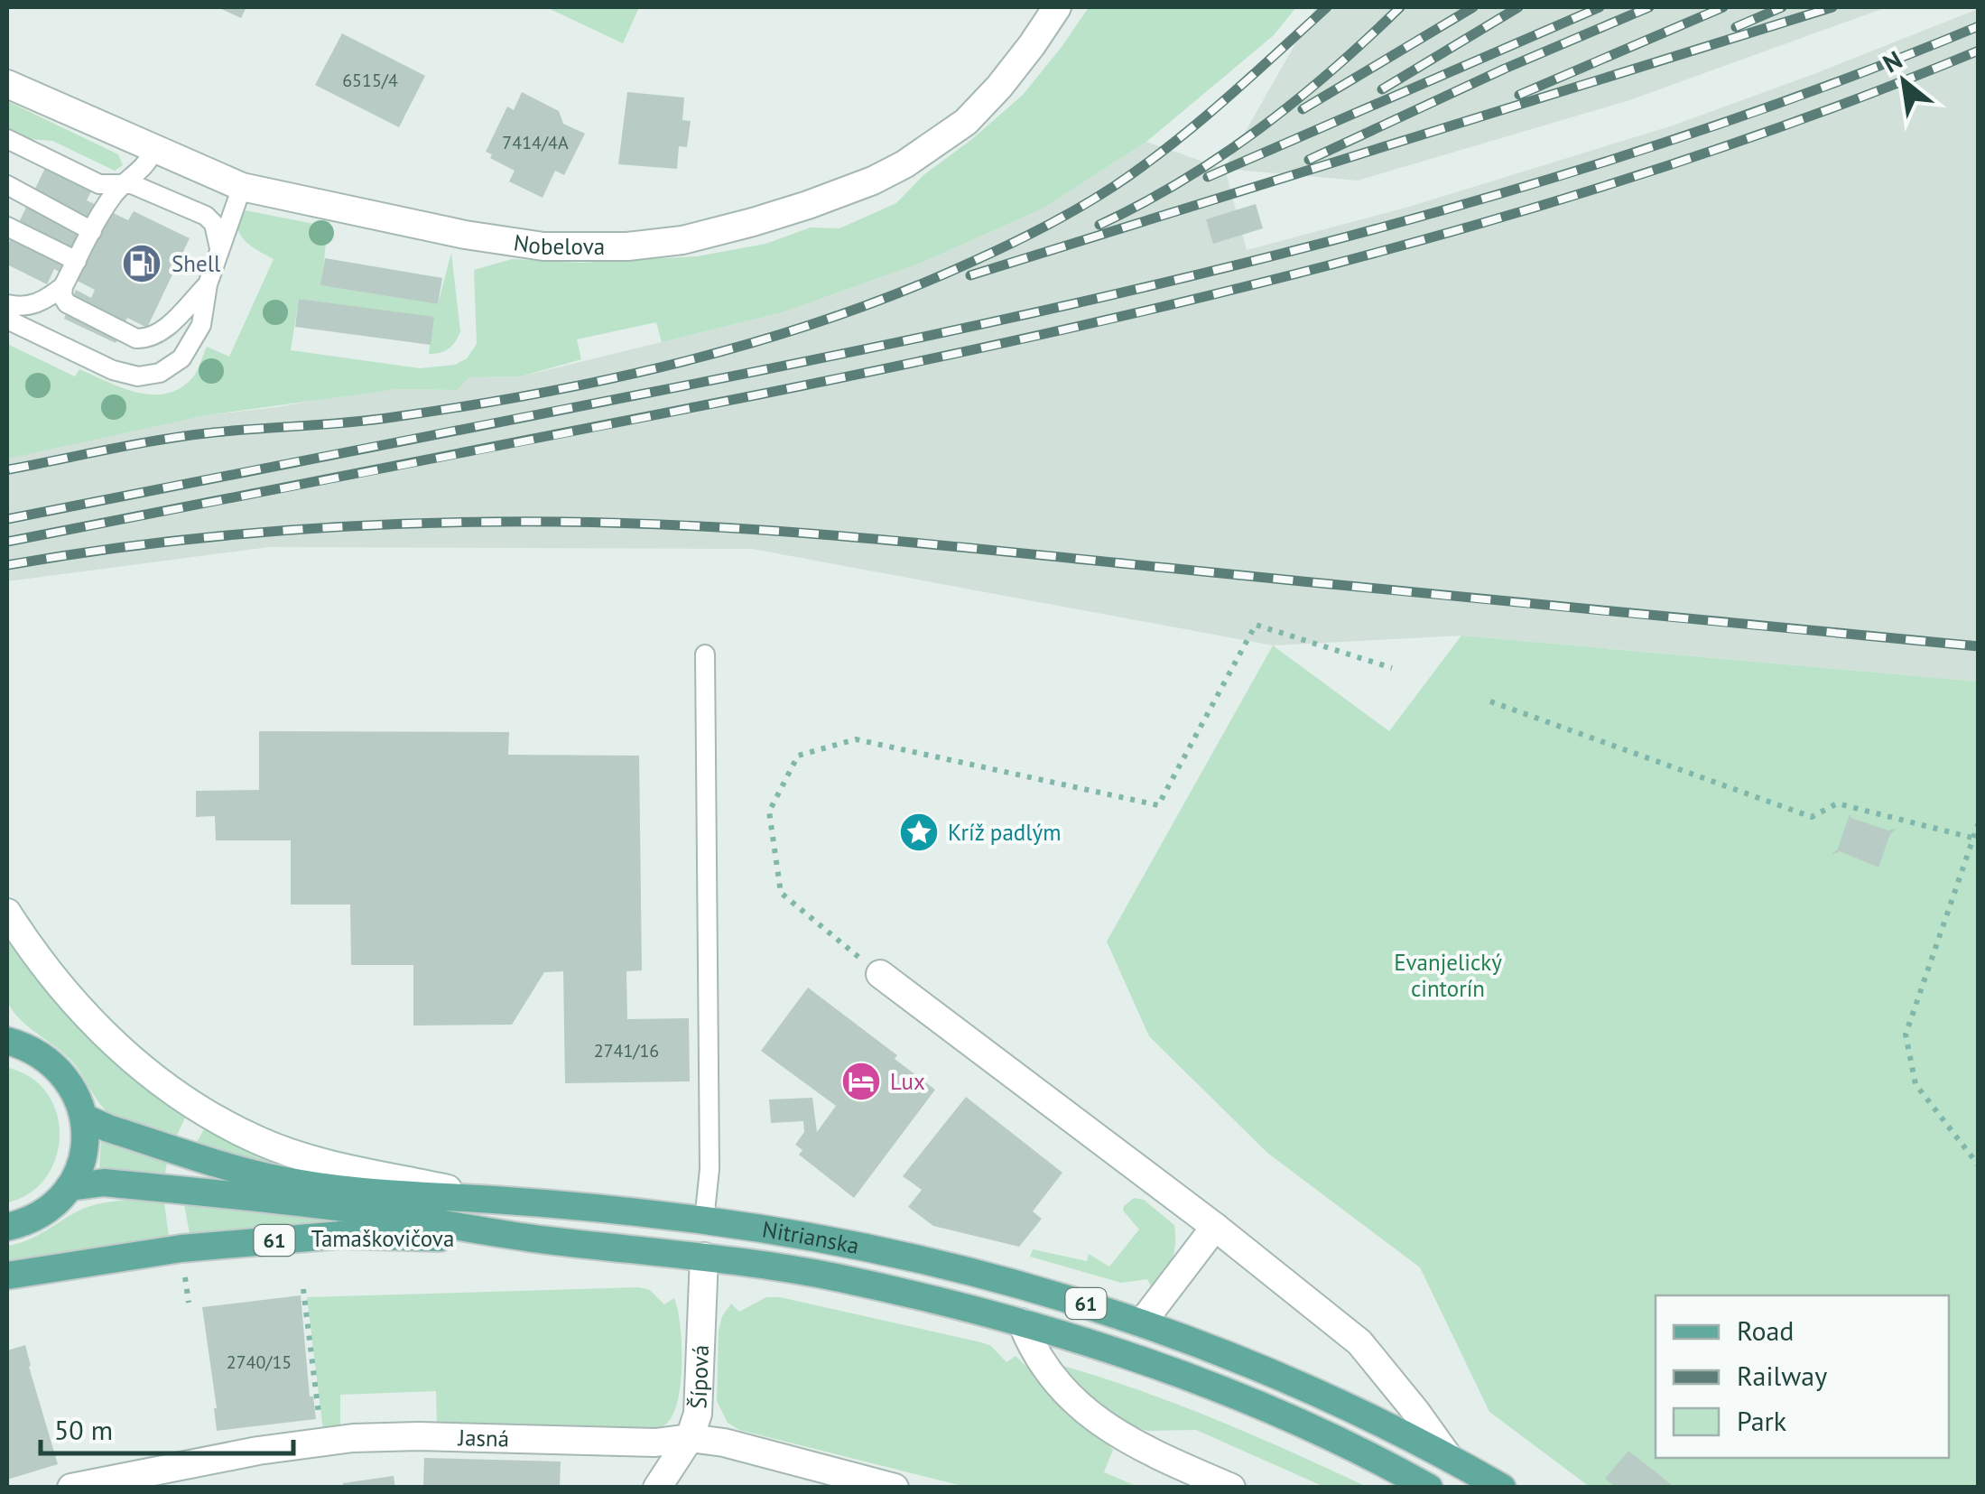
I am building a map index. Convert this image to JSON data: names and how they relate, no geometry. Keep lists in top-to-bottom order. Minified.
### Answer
{"streets":{"main road":["Nitrianska","Tamaškovičova","61"],"street":["Nobelova","Šípová","Jasná"]},"crossings":[["Nitrianska","Tamaškovičova"],["Nitrianska","Šípová"],["Šípová","Jasná"]],"parks":["Evanjelický cintorín"],"places":{"fuel station":["Shell"],"place":["Kríž padlým"],"hotel":["Lux"]},"house_numbers":["6515/4","7414/4A","2741/16","2740/15"],"legend":["Road","Railway","Park"],"scale_bar":"50 m","north":"top left"}
